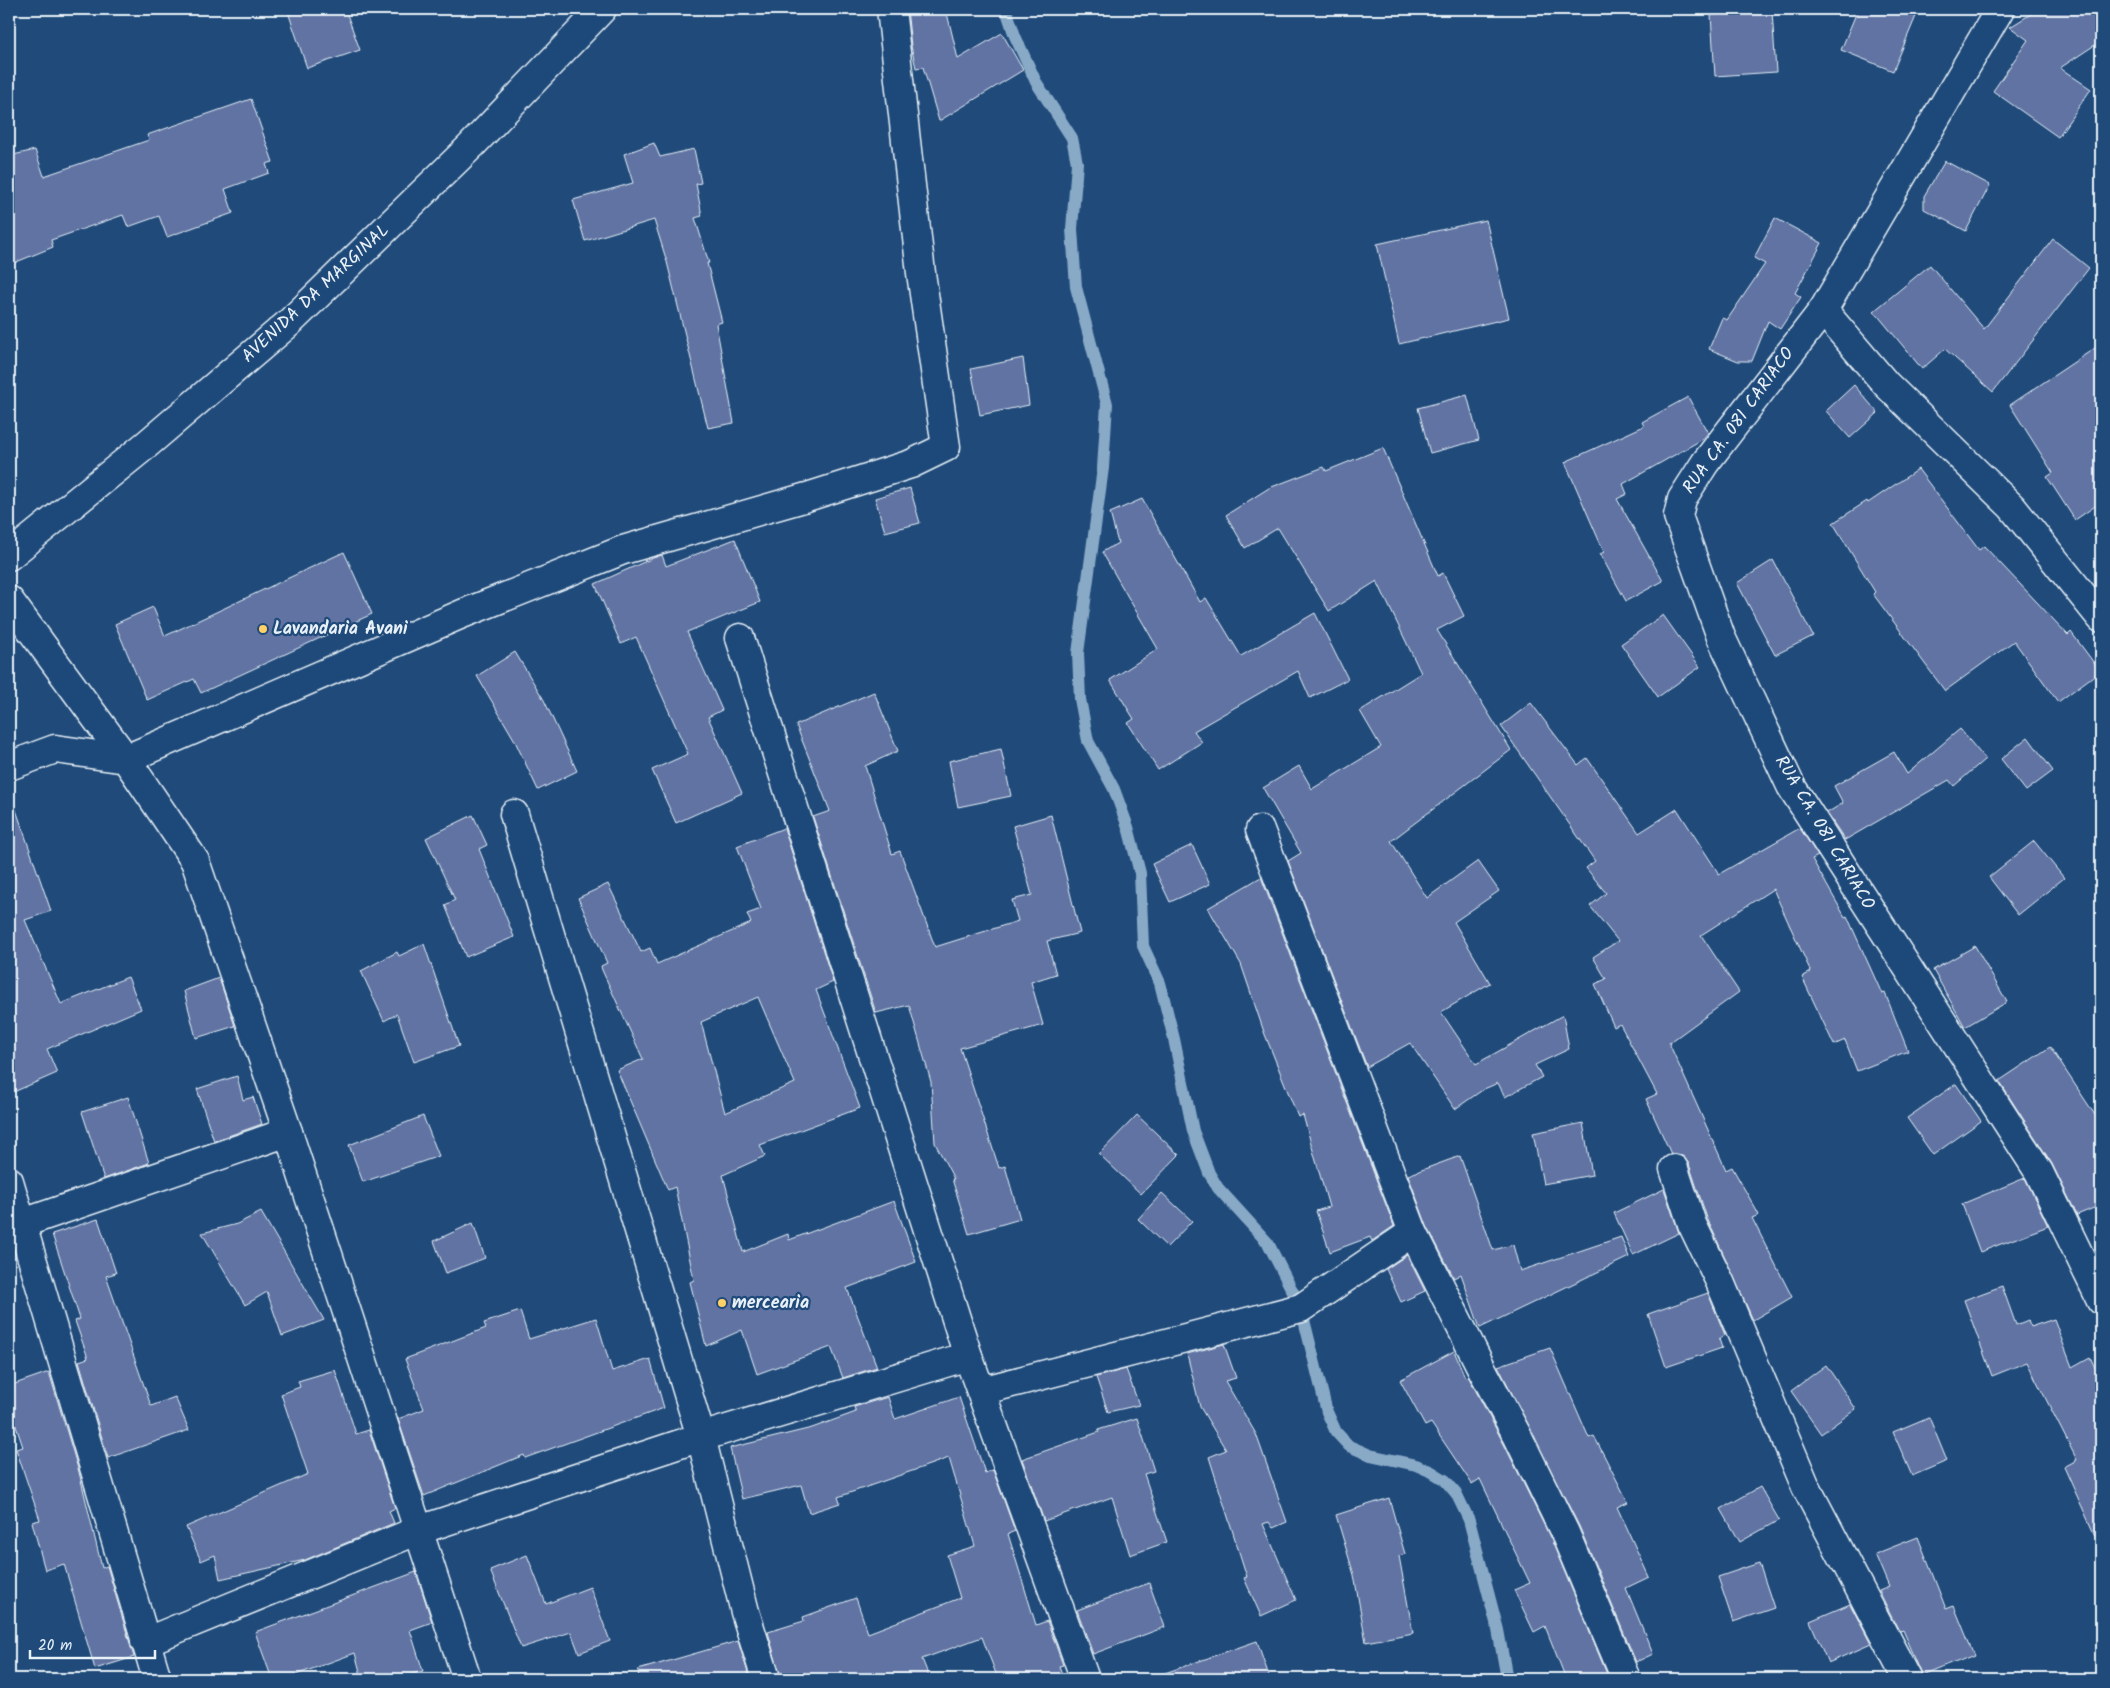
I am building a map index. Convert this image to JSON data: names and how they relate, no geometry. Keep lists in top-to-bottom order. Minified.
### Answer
{"streets":{"street":["AVENIDA DA MARGINAL","RUA CA. 081 CARIACO"]},"places":["Lavandaria Avani","mercearia"],"scale_bar":"20 m"}
